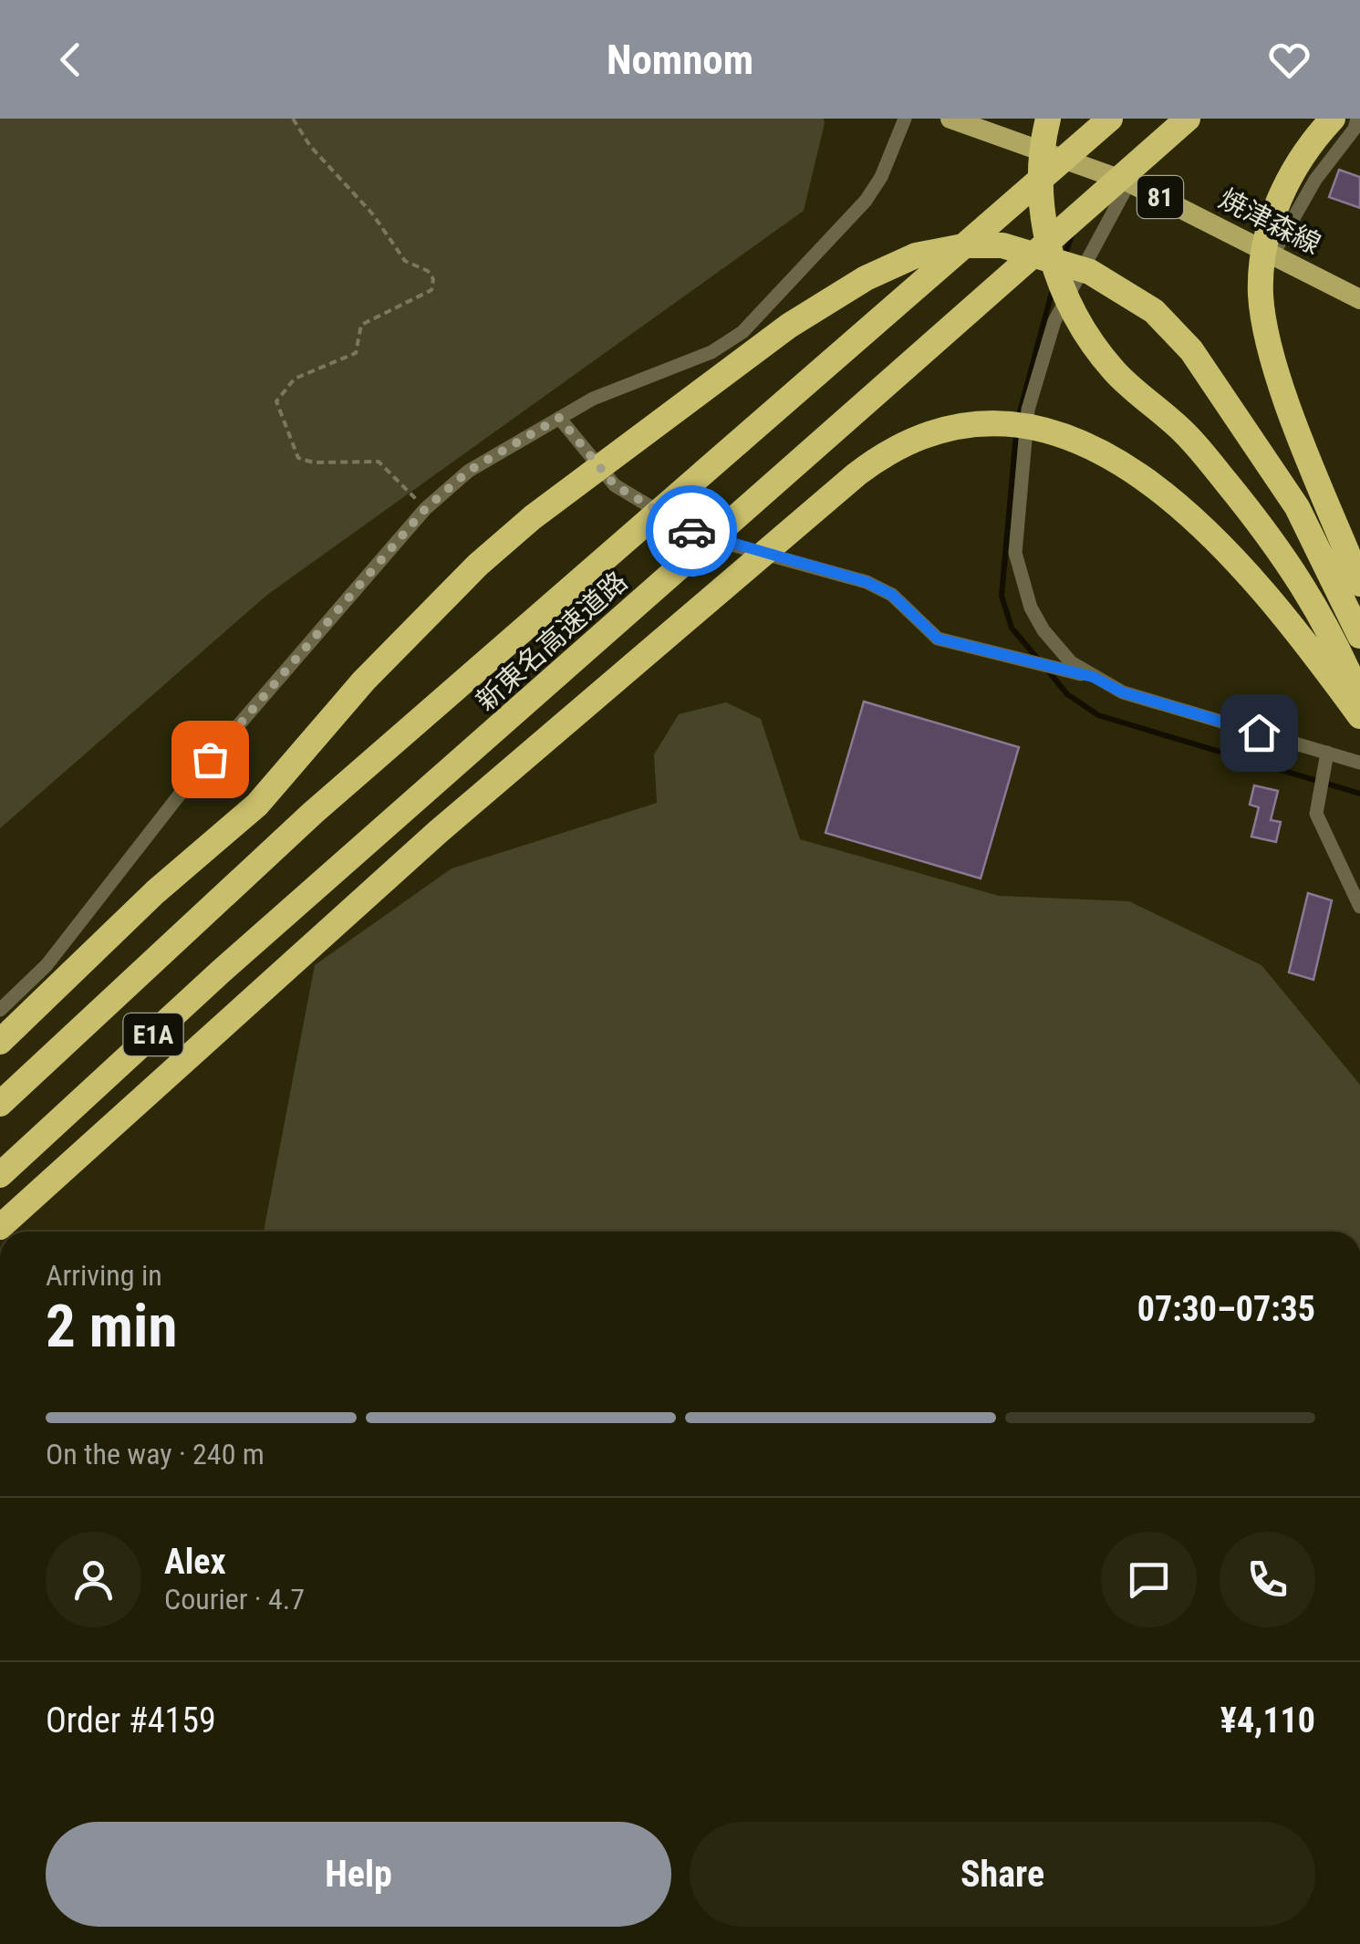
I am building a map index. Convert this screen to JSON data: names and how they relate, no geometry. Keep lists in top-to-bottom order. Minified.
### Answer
{"streets":{"highway":["新東名高速道路","E1A"],"main road":["81","焼津森線"]},"page":{"header":"Nomnom","heading":["2 min","Arriving in","07:30–07:35"],"panel":["Alex","Courier · 4.7","Order #4159","¥4,110"],"bar":"On the way · 240 m","buttons":["Help","Share"]}}
